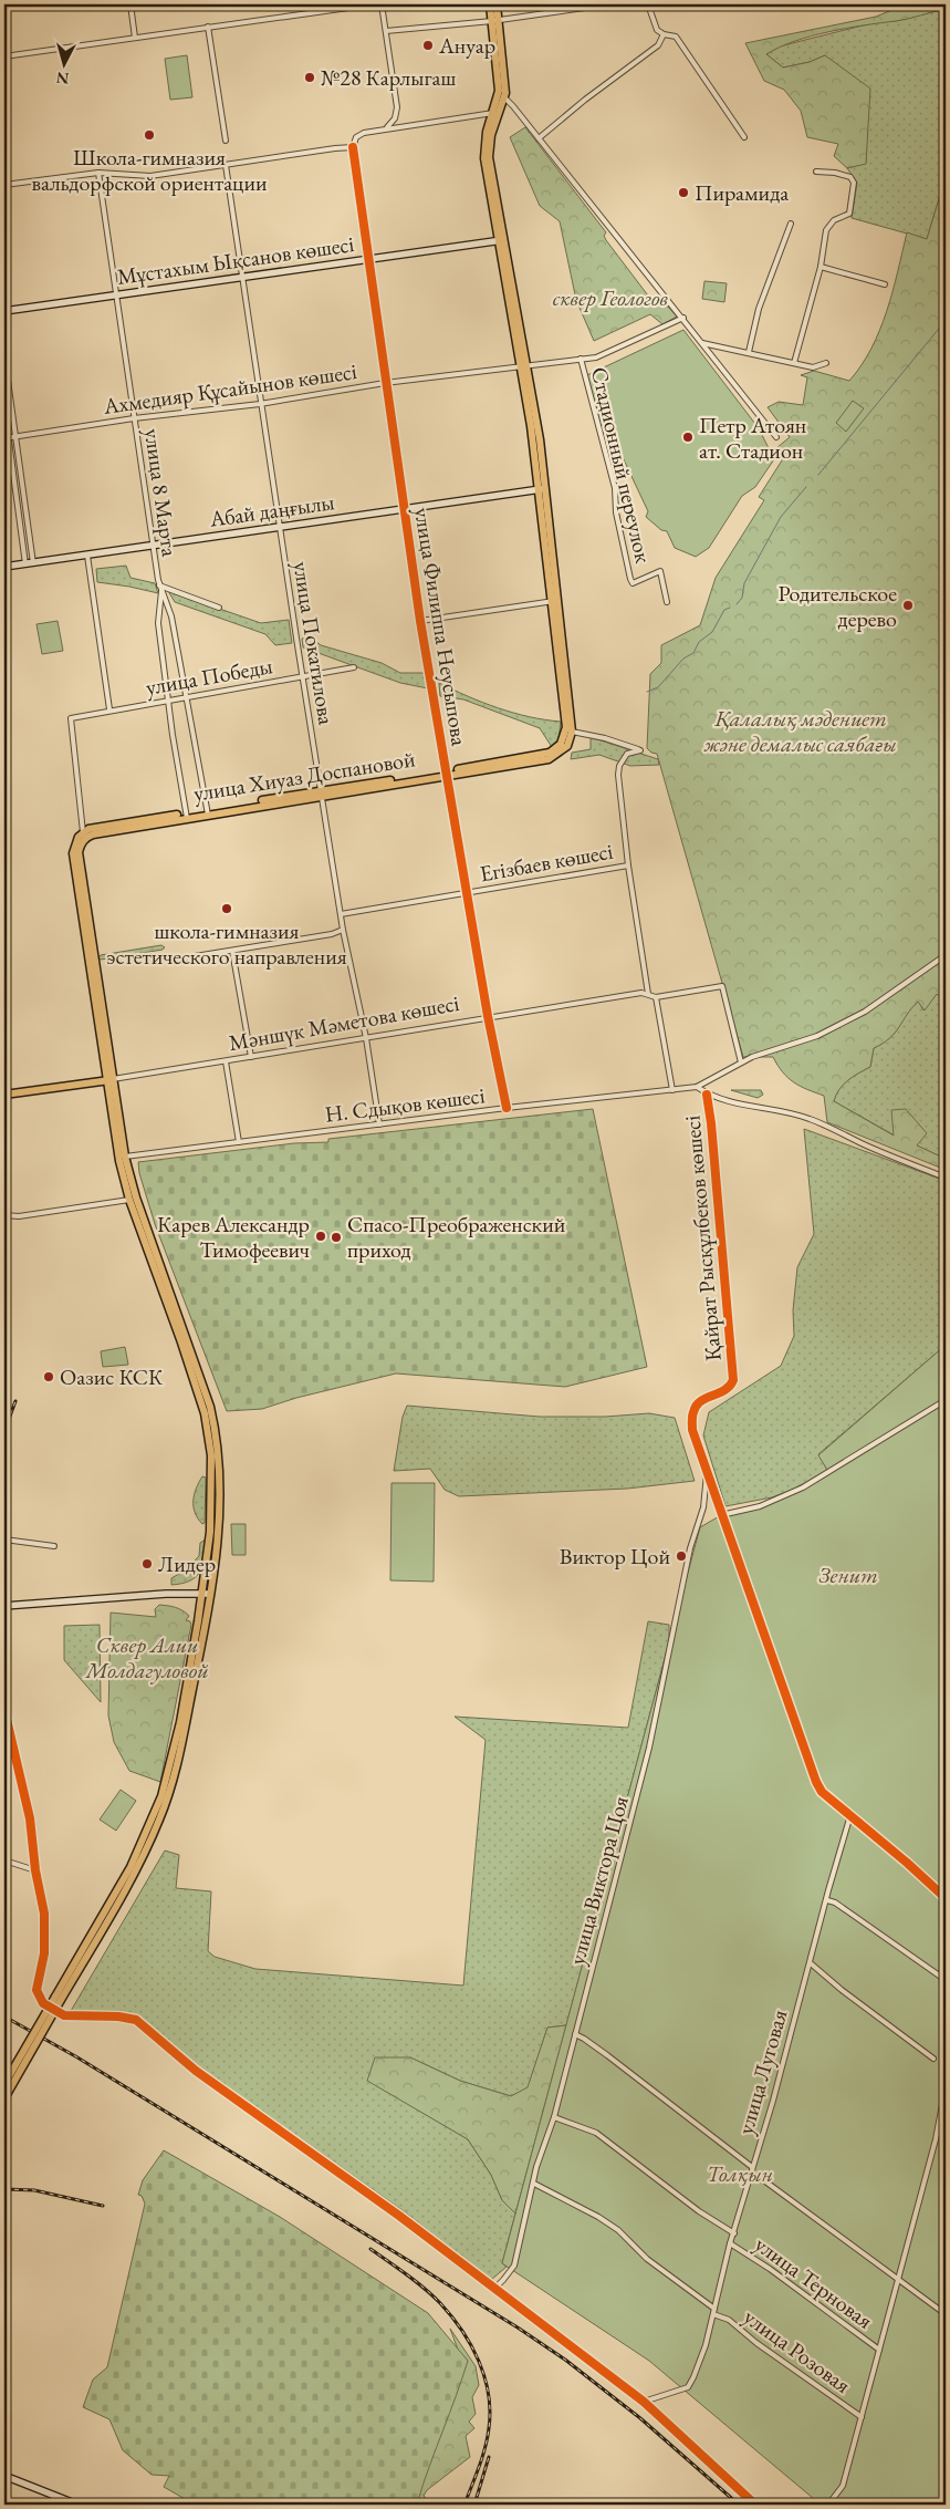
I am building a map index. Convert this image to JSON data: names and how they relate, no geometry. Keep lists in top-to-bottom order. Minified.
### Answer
{"streets":{"main road":["Мұстахым Ықсанов көшесі","Абай даңғылы","улица Хиуаз Доспановой","Мәншүк Мәметова көшесі"],"street":["Ахмедияр Құсайынов көшесі","Стадионный переулок","улица 8 Марта","улица Филиппа Неусыпова","улица Покатилова","улица Победы","Егізбаев көшесі","Н. Сдықов көшесі","Қайрат Рысқұлбеков көшесі","улица Виктора Цоя","улица Луговая","улица Терновая","улица Розовая"]},"crossings":[["Мұстахым Ықсанов көшесі","улица 8 Марта"],["Мұстахым Ықсанов көшесі","улица Филиппа Неусыпова"],["Мұстахым Ықсанов көшесі","улица Покатилова"],["Ахмедияр Құсайынов көшесі","Стадионный переулок"],["Ахмедияр Құсайынов көшесі","улица 8 Марта"],["Ахмедияр Құсайынов көшесі","улица Филиппа Неусыпова"],["Ахмедияр Құсайынов көшесі","улица Покатилова"],["улица 8 Марта","Абай даңғылы"],["улица 8 Марта","улица Победы"],["улица 8 Марта","улица Хиуаз Доспановой"],["Абай даңғылы","улица Филиппа Неусыпова"],["Абай даңғылы","улица Покатилова"],["улица Филиппа Неусыпова","улица Хиуаз Доспановой"],["улица Филиппа Неусыпова","Егізбаев көшесі"],["улица Филиппа Неусыпова","Мәншүк Мәметова көшесі"],["улица Филиппа Неусыпова","Н. Сдықов көшесі"],["улица Покатилова","улица Победы"],["улица Покатилова","улица Хиуаз Доспановой"],["улица Покатилова","Егізбаев көшесі"],["улица Покатилова","Мәншүк Мәметова көшесі"],["улица Покатилова","Н. Сдықов көшесі"],["улица Победы","улица Хиуаз Доспановой"],["Қайрат Рысқұлбеков көшесі","улица Виктора Цоя"],["улица Виктора Цоя","улица Розовая"],["улица Луговая","улица Терновая"],["улица Луговая","улица Розовая"]],"parks":["сквер Геологов","Қалалық мәдениет және демалыс саябағы","Зенит","Сквер Алии Молдагуловой","Толқын"],"places":["Ануар","№28 Карлыгаш","Школа-гимназия вальдорфской ориентации","Пирамида","Петр Атоян ат. Стадион","Родительское дерево","школа-гимназия эстетического направления","Карев Александр Тимофеевич","Спасо-Преображенский приход","Оазис КСК","Виктор Цой","Лидер"],"north":"bottom"}
